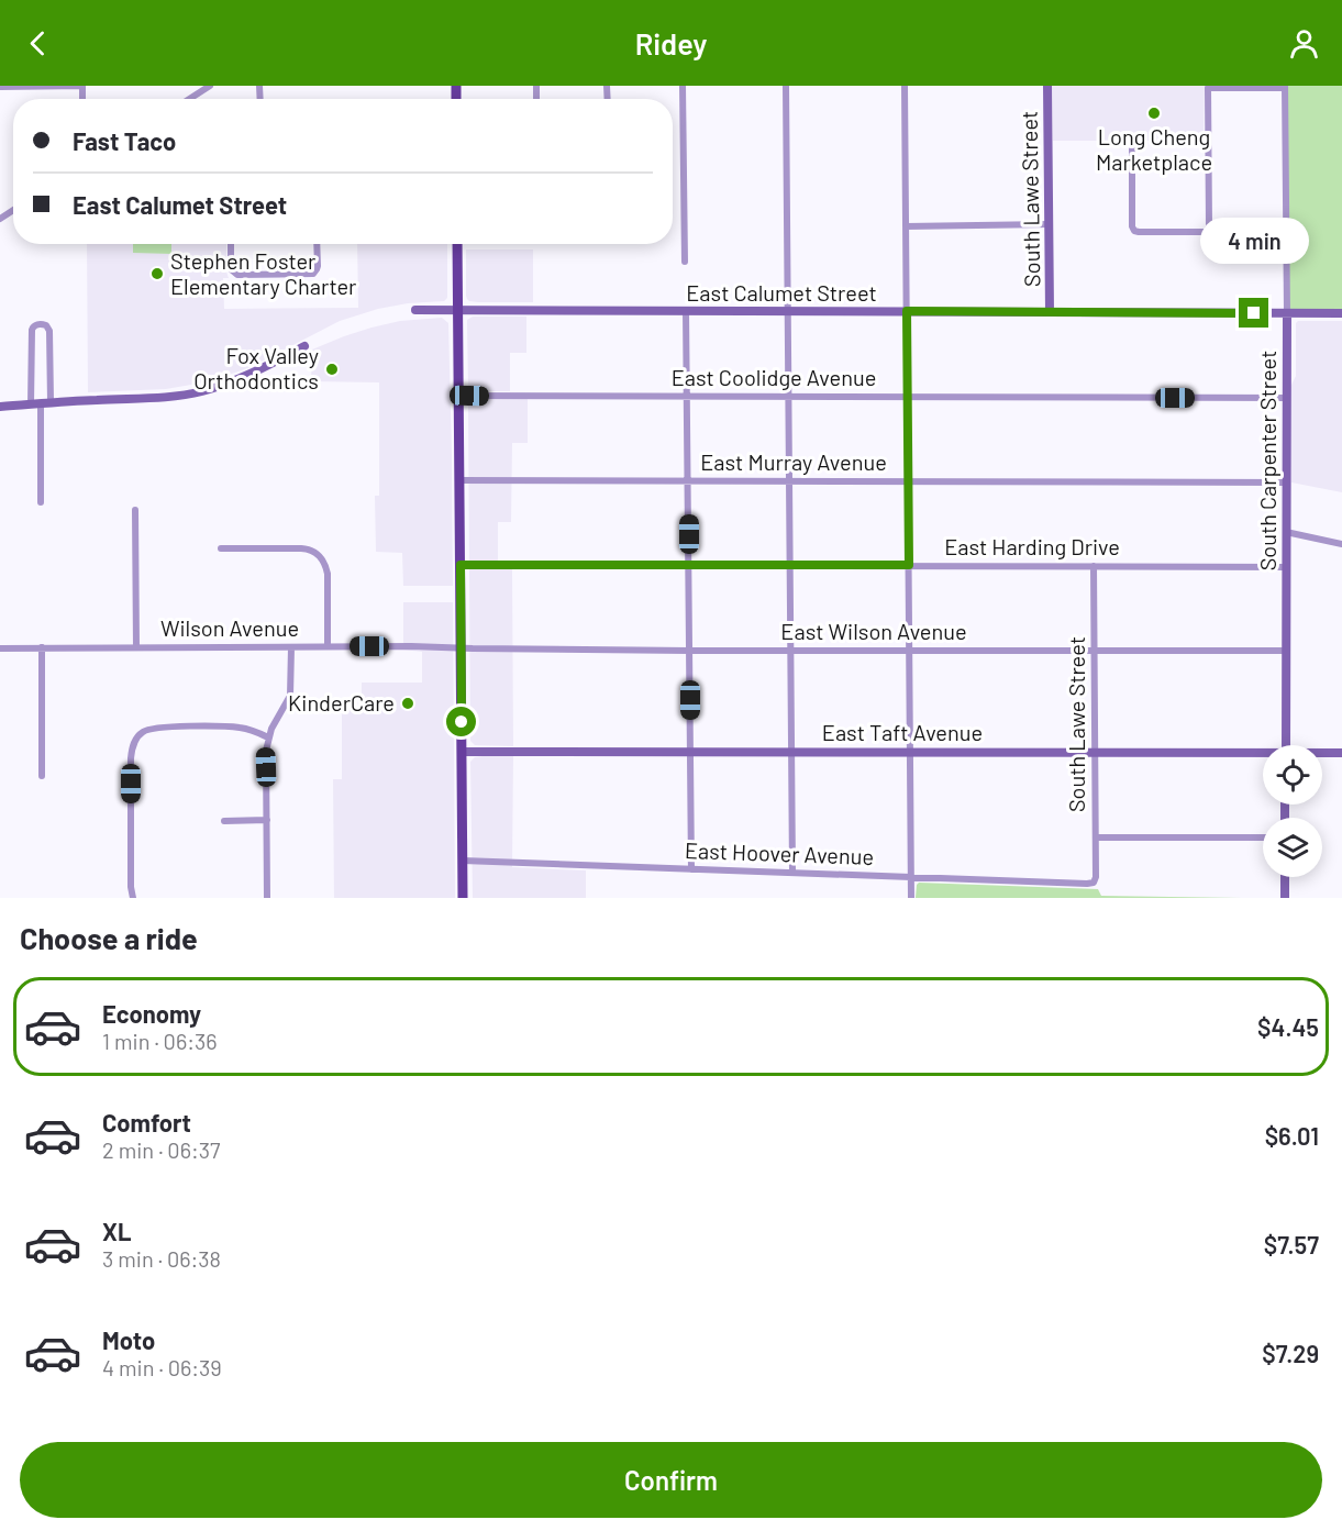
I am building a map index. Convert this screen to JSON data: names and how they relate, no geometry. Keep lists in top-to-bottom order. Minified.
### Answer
{"streets":{"main road":["South Lawe Street","East Calumet Street","South Carpenter Street","East Taft Avenue"],"street":["East Coolidge Avenue","East Murray Avenue","East Harding Drive","Wilson Avenue","East Wilson Avenue","East Hoover Avenue"]},"crossings":[["South Lawe Street","East Calumet Street"],["South Lawe Street","East Harding Drive"],["South Lawe Street","East Wilson Avenue"],["South Lawe Street","East Taft Avenue"],["South Lawe Street","East Hoover Avenue"],["East Calumet Street","South Carpenter Street"],["East Coolidge Avenue","South Carpenter Street"],["South Carpenter Street","East Murray Avenue"],["South Carpenter Street","East Harding Drive"],["South Carpenter Street","East Wilson Avenue"],["Wilson Avenue","East Wilson Avenue"]],"places":["Long Cheng Marketplace","Stephen Foster Elementary Charter","Fox Valley Orthodontics","KinderCare"],"page":{"header":"Ridey","banner":["Fast Taco","East Calumet Street"],"bubble":"4 min","heading":"Choose a ride","list":[{"name":"Economy","note":"1 min · 06:36","value":"$4.45"},{"name":"Comfort","note":"2 min · 06:37","value":"$6.01"},{"name":"XL","note":"3 min · 06:38","value":"$7.57"},{"name":"Moto","note":"4 min · 06:39","value":"$7.29"}],"buttons":"Confirm"}}
